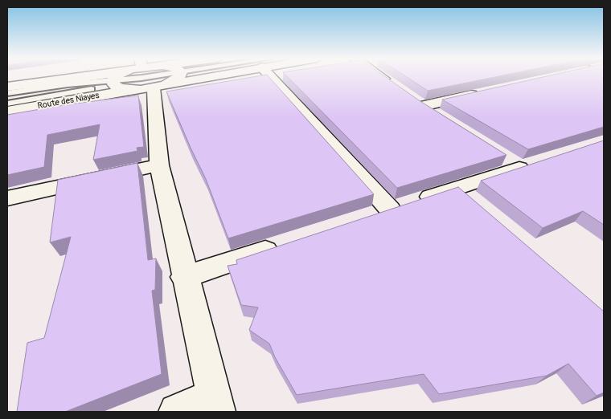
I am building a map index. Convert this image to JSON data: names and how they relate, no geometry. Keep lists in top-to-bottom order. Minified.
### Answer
{"streets":{"street":["Route des Niayes"]}}
